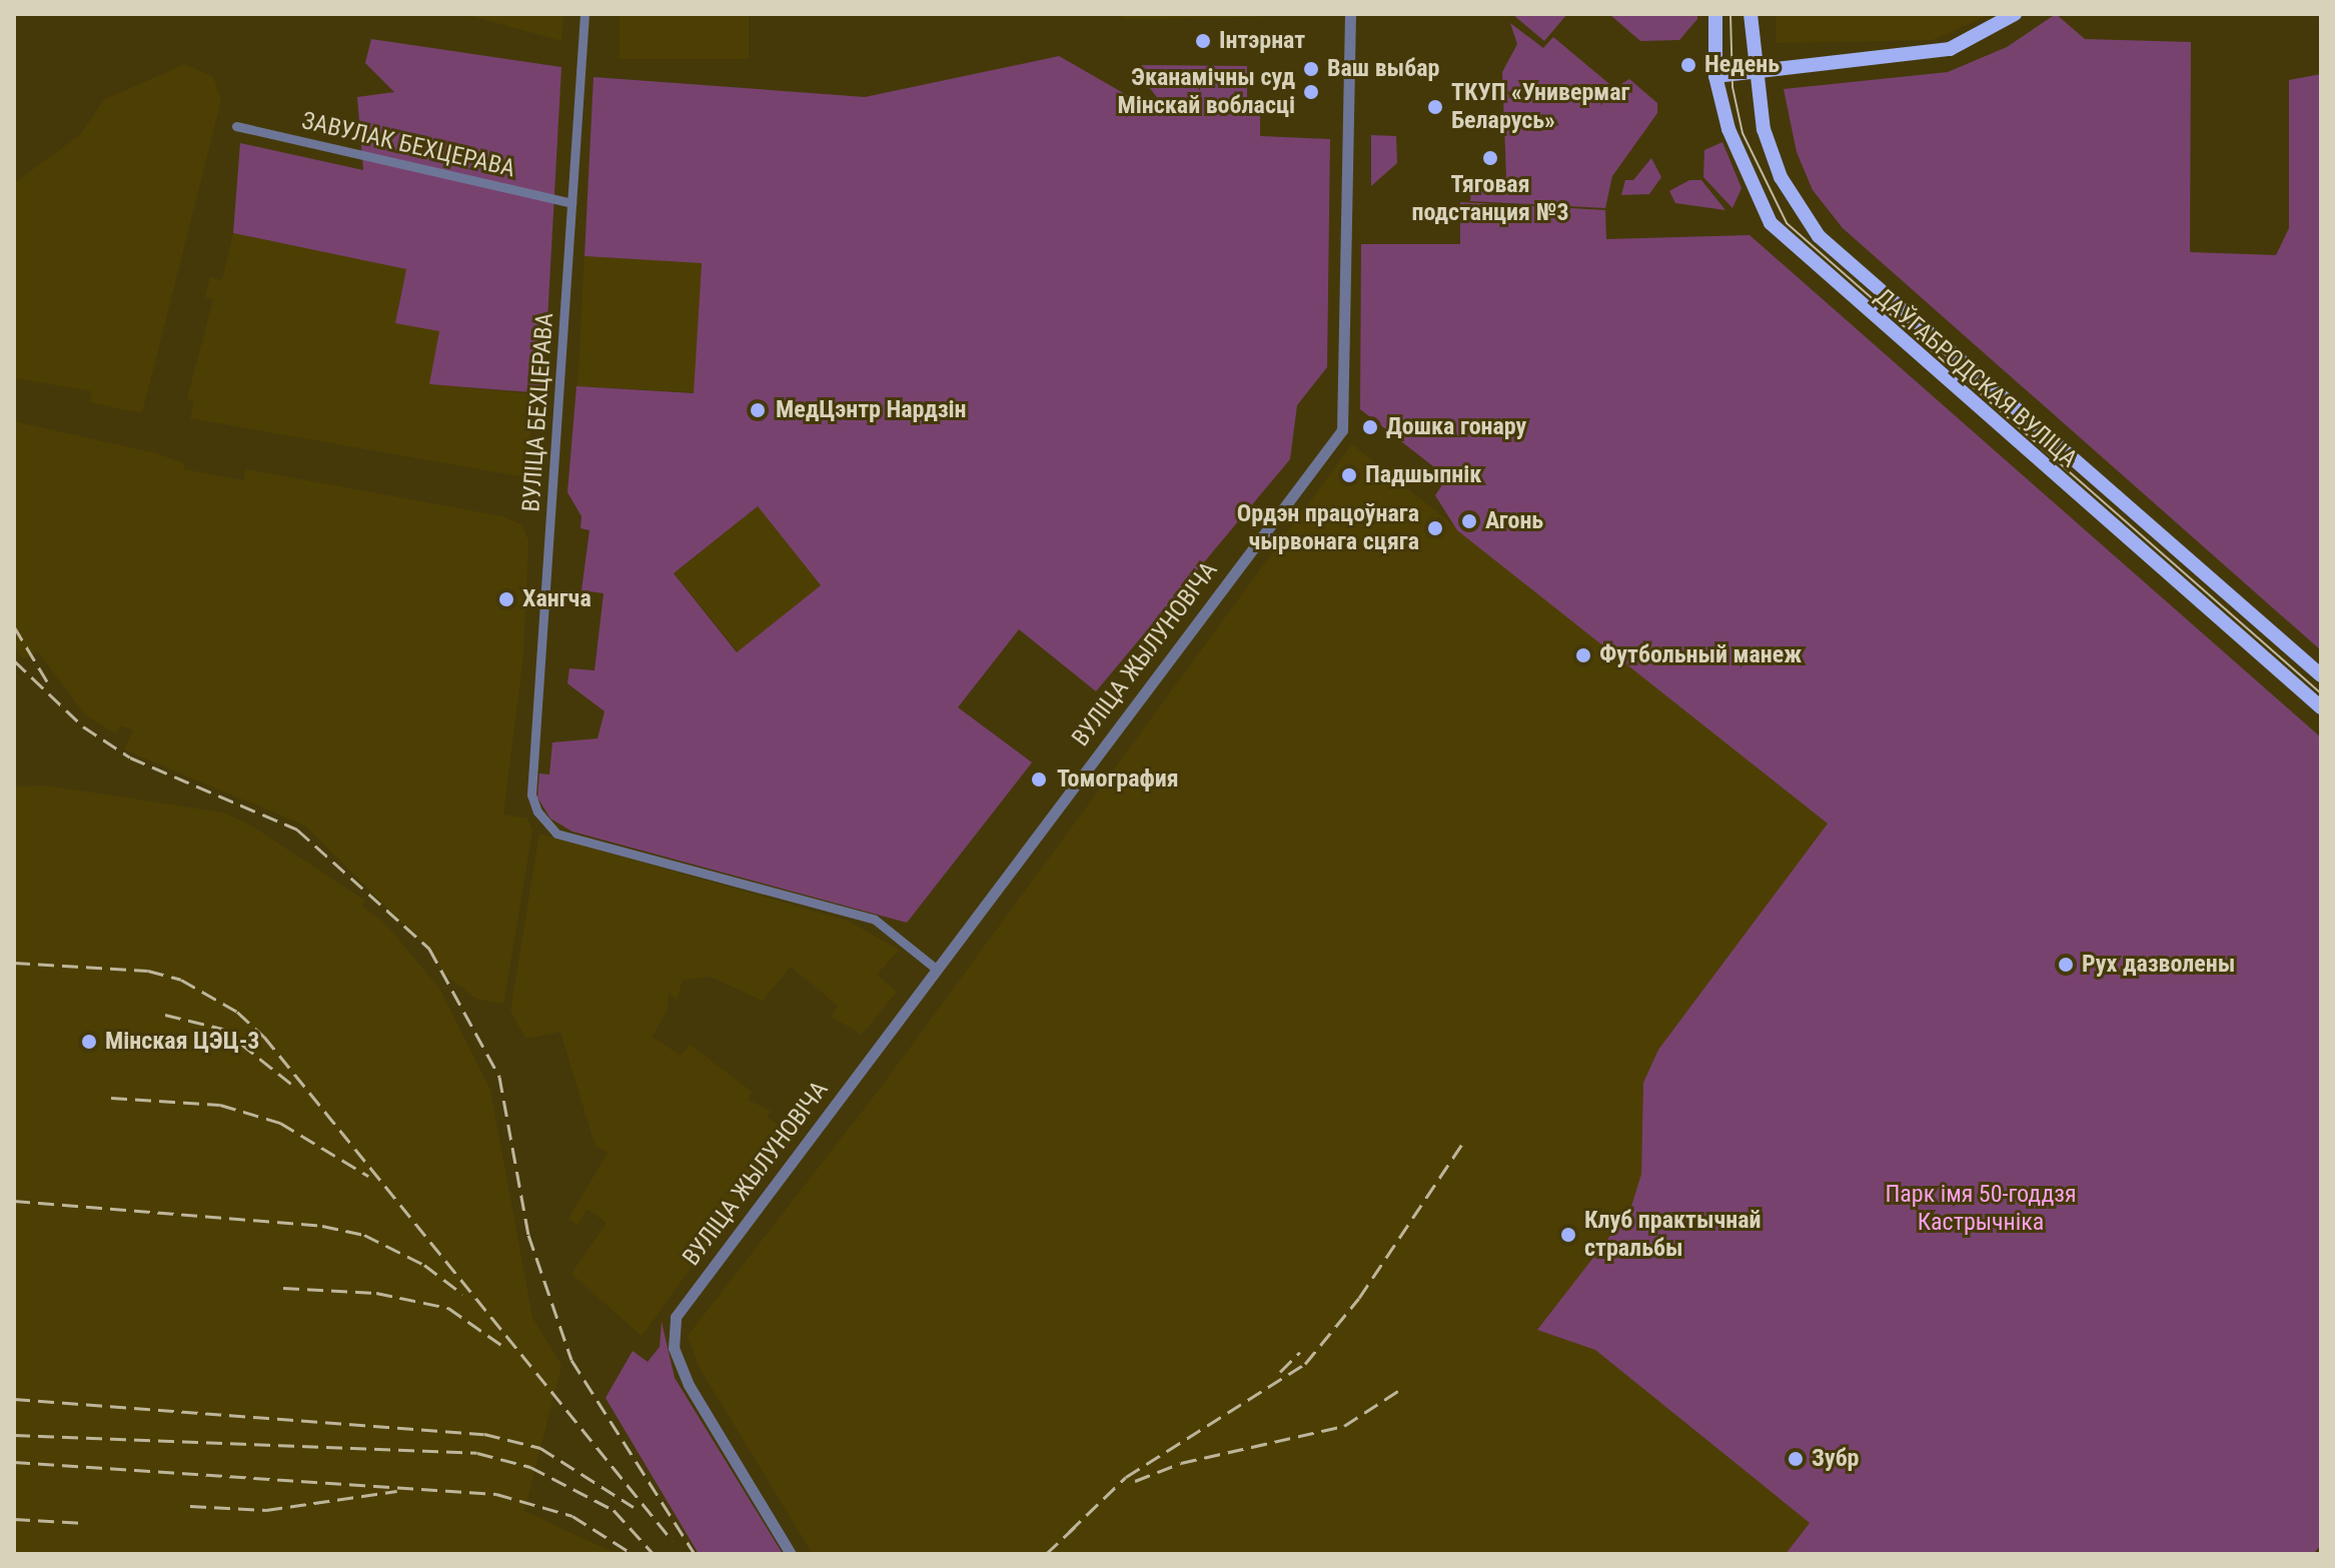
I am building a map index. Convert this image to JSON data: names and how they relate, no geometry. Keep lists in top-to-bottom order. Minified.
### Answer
{"streets":{"main road":["ДАЎГАБРОДСКАЯ ВУЛІЦА"],"street":["ЗАВУЛАК БЕХЦЕРАВА","ВУЛІЦА БЕХЦЕРАВА","ВУЛІЦА ЖЫЛУНОВІЧА"]},"crossings":[["ЗАВУЛАК БЕХЦЕРАВА","ВУЛІЦА БЕХЦЕРАВА"],["ВУЛІЦА БЕХЦЕРАВА","ВУЛІЦА ЖЫЛУНОВІЧА"]],"parks":["Парк імя 50-годдзя Кастрычніка"],"places":["Інтэрнат","Недень","Ваш выбар","Эканамічны суд Мінскай вобласці","ТКУП «Универмаг Беларусь»","Тяговая подстанция №3","МедЦэнтр Нардзін","Дошка гонару","Падшыпнік","Агонь","Ордэн працоўнага чырвонага сцяга","Хангча","Футбольный манеж","Томография","Рух дазволены","Мінская ЦЭЦ-3","Клуб практычнай стральбы","Зубр"]}
